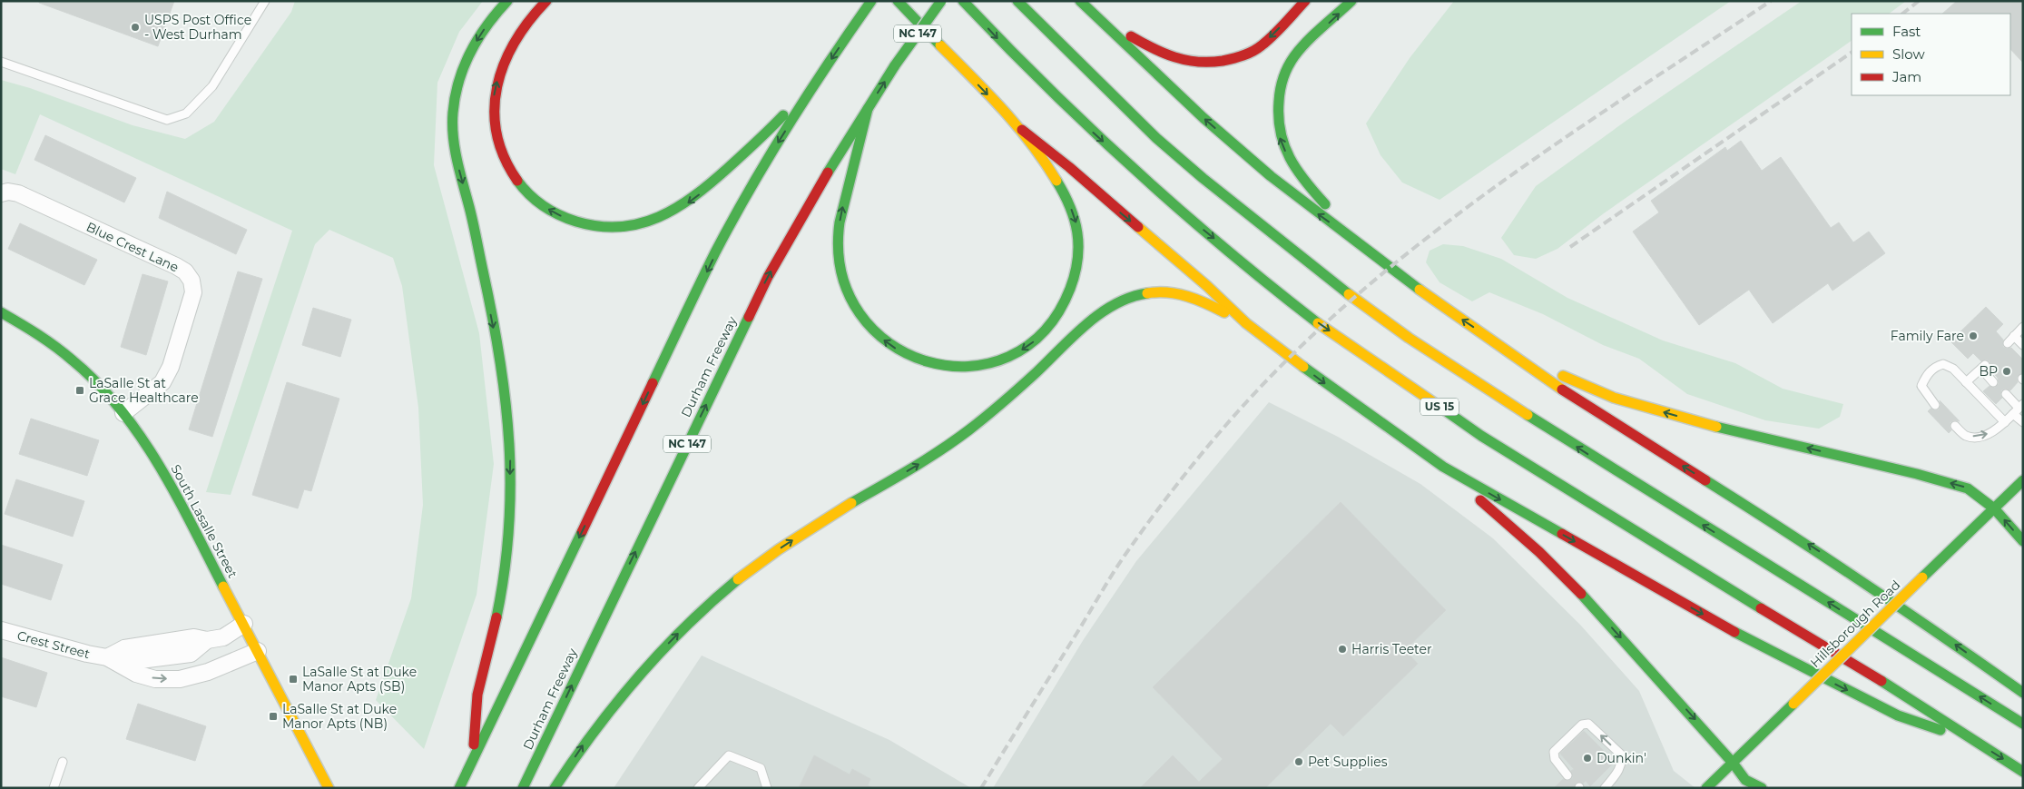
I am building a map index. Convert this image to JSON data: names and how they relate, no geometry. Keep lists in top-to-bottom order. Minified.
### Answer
{"streets":{"main road":["NC 147","Durham Freeway","US 15","South Lasalle Street","Hillsborough Road"],"street":["Blue Crest Lane","Crest Street"]},"crossings":[["Blue Crest Lane","South Lasalle Street"],["South Lasalle Street","Crest Street"]],"places":{"other":["USPS Post Office - West Durham","Family Fare","BP","Harris Teeter","Dunkin'","Pet Supplies"],"transit":["LaSalle St at Grace Healthcare","LaSalle St at Duke Manor Apts (SB)","LaSalle St at Duke Manor Apts (NB)"]},"legend":["Fast","Slow","Jam"]}
